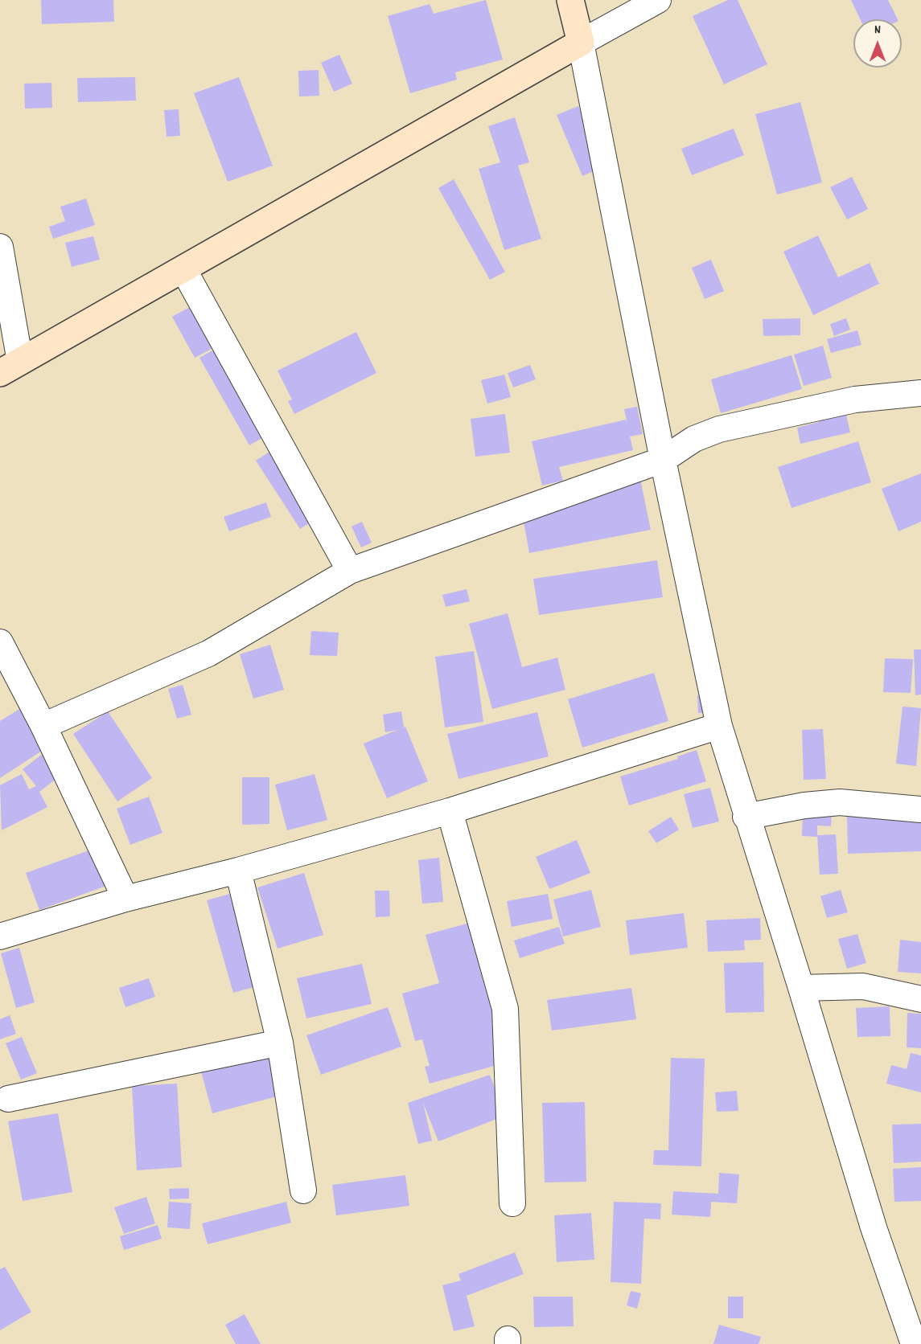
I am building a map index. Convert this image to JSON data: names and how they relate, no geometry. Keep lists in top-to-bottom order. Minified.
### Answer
{"north":"top"}
